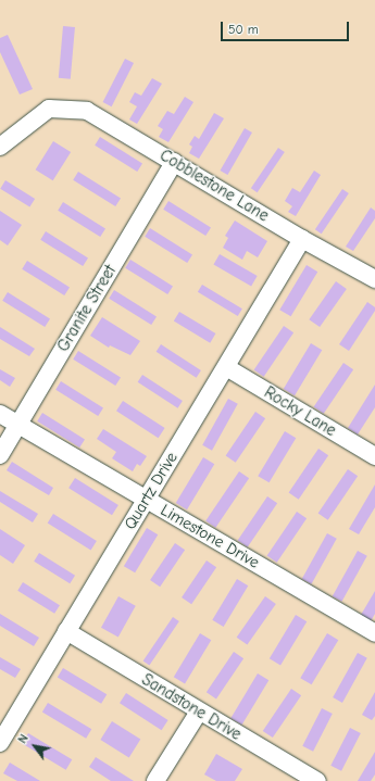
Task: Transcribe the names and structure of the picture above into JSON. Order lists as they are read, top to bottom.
{
  "streets": {
    "street": [
      "Cobblestone Lane",
      "Granite Street",
      "Rocky Lane",
      "Quartz Drive",
      "Limestone Drive",
      "Sandstone Drive"
    ]
  },
  "crossings": [
    ["Cobblestone Lane", "Granite Street"],
    ["Cobblestone Lane", "Quartz Drive"],
    ["Granite Street", "Limestone Drive"],
    ["Rocky Lane", "Quartz Drive"],
    ["Quartz Drive", "Limestone Drive"],
    ["Quartz Drive", "Sandstone Drive"]
  ],
  "scale_bar": "50 m",
  "north": "top left"
}
